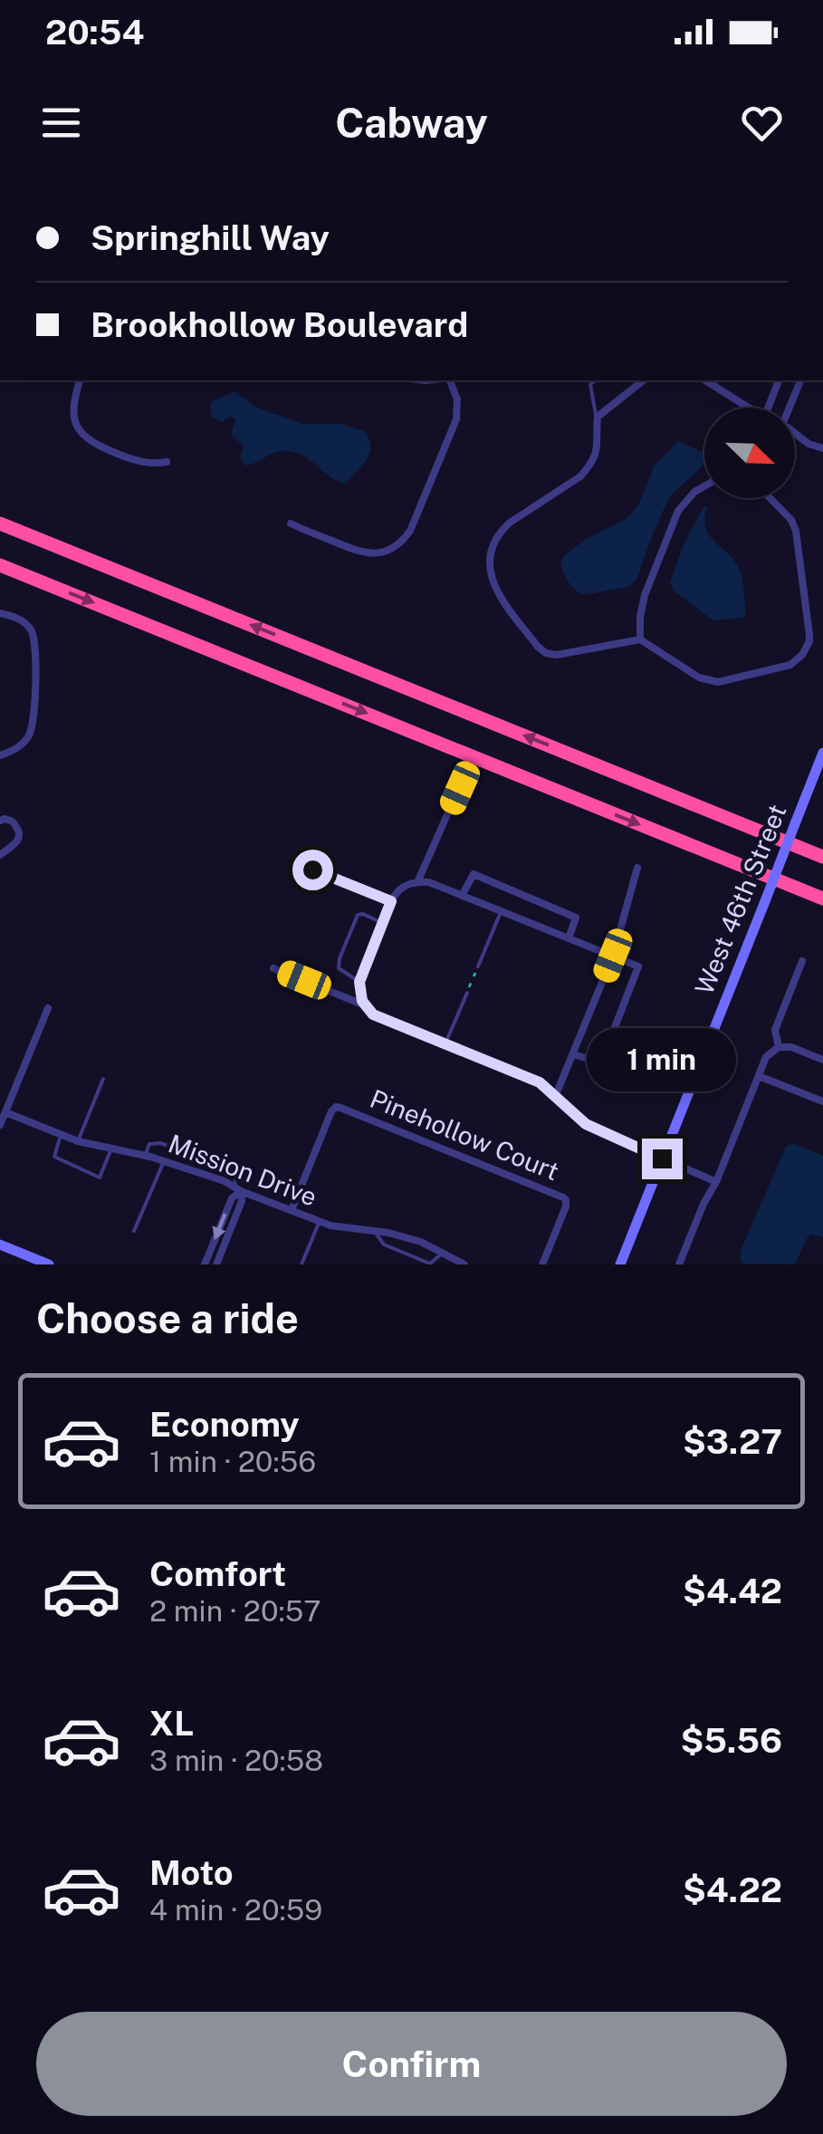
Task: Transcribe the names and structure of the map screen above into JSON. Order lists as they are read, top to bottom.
{
  "streets": {
    "street": ["West 46th Street", "Pinehollow Court", "Mission Drive"]
  },
  "crossings": [
    ["Pinehollow Court", "Mission Drive"]
  ],
  "north": "bottom right",
  "page": {
    "status": "20:54",
    "header": "Cabway",
    "banner": ["Springhill Way", "Brookhollow Boulevard"],
    "bubble": "1 min",
    "heading": "Choose a ride",
    "list": [
      {
        "name": "Economy",
        "note": "1 min · 20:56",
        "value": "$3.27"
      },
      {
        "name": "Comfort",
        "note": "2 min · 20:57",
        "value": "$4.42"
      },
      {
        "name": "XL",
        "note": "3 min · 20:58",
        "value": "$5.56"
      },
      {
        "name": "Moto",
        "note": "4 min · 20:59",
        "value": "$4.22"
      }
    ],
    "buttons": "Confirm"
  }
}
